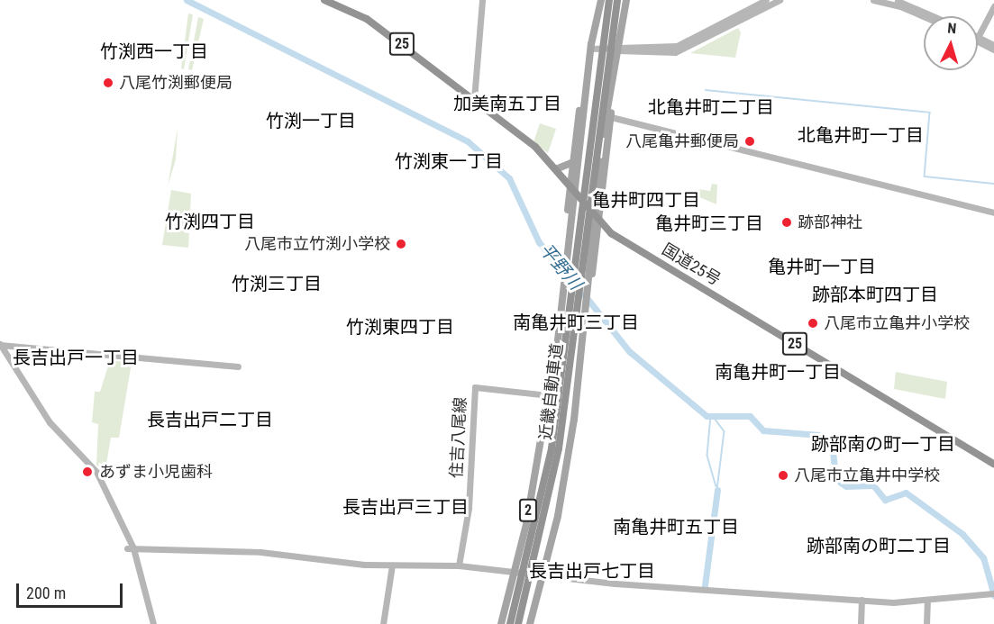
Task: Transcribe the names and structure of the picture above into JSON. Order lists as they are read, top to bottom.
{
  "streets": {
    "highway": ["25", "国道25号", "近畿自動車道"],
    "main road": ["2"],
    "street": ["住吉八尾線"]
  },
  "crossings": [
    ["国道25号", "2"],
    ["住吉八尾線", "2"]
  ],
  "districts": [
    "竹渕西一丁目",
    "加美南五丁目",
    "北亀井町二丁目",
    "竹渕一丁目",
    "北亀井町一丁目",
    "竹渕東一丁目",
    "亀井町四丁目",
    "竹渕四丁目",
    "亀井町三丁目",
    "亀井町一丁目",
    "竹渕三丁目",
    "跡部本町四丁目",
    "南亀井町三丁目",
    "竹渕東四丁目",
    "長吉出戸一丁目",
    "南亀井町一丁目",
    "長吉出戸二丁目",
    "跡部南の町一丁目",
    "長吉出戸三丁目",
    "南亀井町五丁目",
    "跡部南の町二丁目",
    "長吉出戸七丁目"
  ],
  "water": ["平野川"],
  "places": [
    "八尾竹渕郵便局",
    "八尾亀井郵便局",
    "跡部神社",
    "八尾市立竹渕小学校",
    "八尾市立亀井小学校",
    "あずま小児歯科",
    "八尾市立亀井中学校"
  ],
  "scale_bar": "200 m",
  "north": "top"
}
